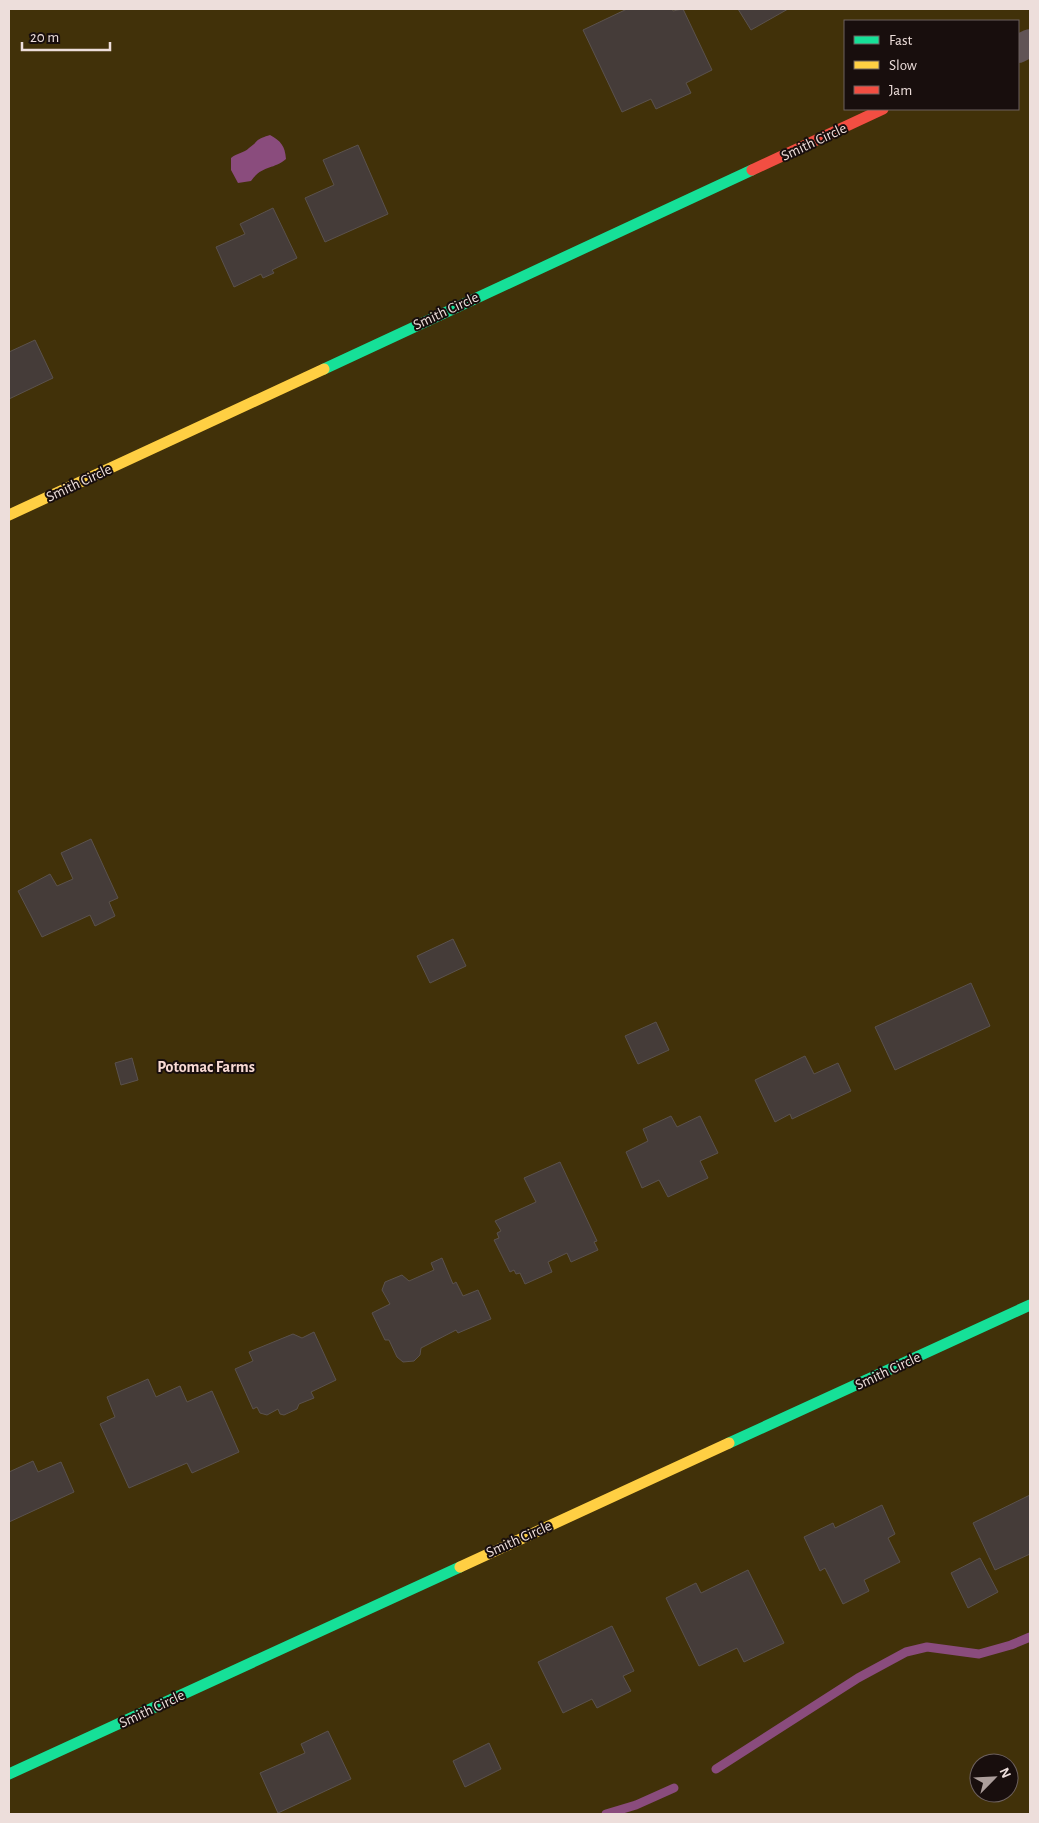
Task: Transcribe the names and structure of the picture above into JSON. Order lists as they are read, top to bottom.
{
  "streets": {
    "street": ["Smith Circle"]
  },
  "districts": ["Potomac Farms"],
  "legend": ["Fast", "Slow", "Jam"],
  "scale_bar": "20 m",
  "north": "top right"
}
